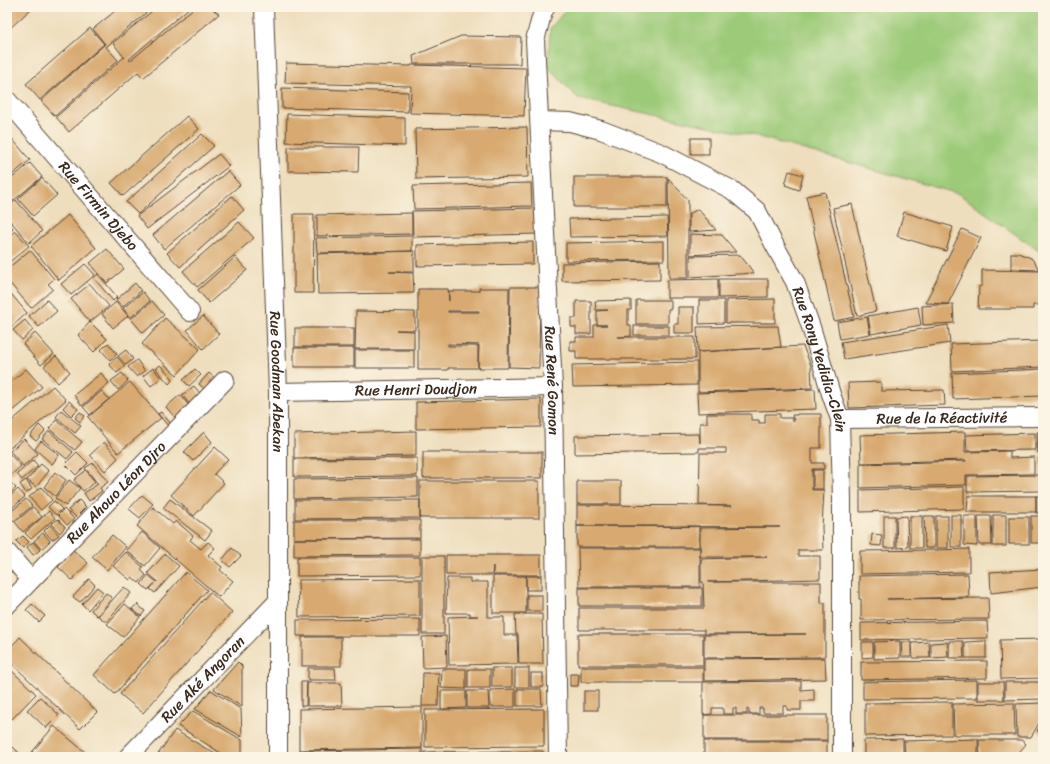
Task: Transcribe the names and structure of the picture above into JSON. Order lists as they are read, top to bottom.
{
  "streets": {
    "street": [
      "Rue Firmin Djebo",
      "Rue Rony Yedidia-Clein",
      "Rue René Gomon",
      "Rue Goodman Abekan",
      "Rue Henri Doudjon",
      "Rue de la Réactivité",
      "Rue Ahouo Léon Djro",
      "Rue Aké Angoran"
    ]
  },
  "crossings": [
    ["Rue Rony Yedidia-Clein", "Rue René Gomon"],
    ["Rue Rony Yedidia-Clein", "Rue de la Réactivité"],
    ["Rue René Gomon", "Rue Henri Doudjon"],
    ["Rue Goodman Abekan", "Rue Henri Doudjon"],
    ["Rue Goodman Abekan", "Rue Aké Angoran"]
  ]
}
